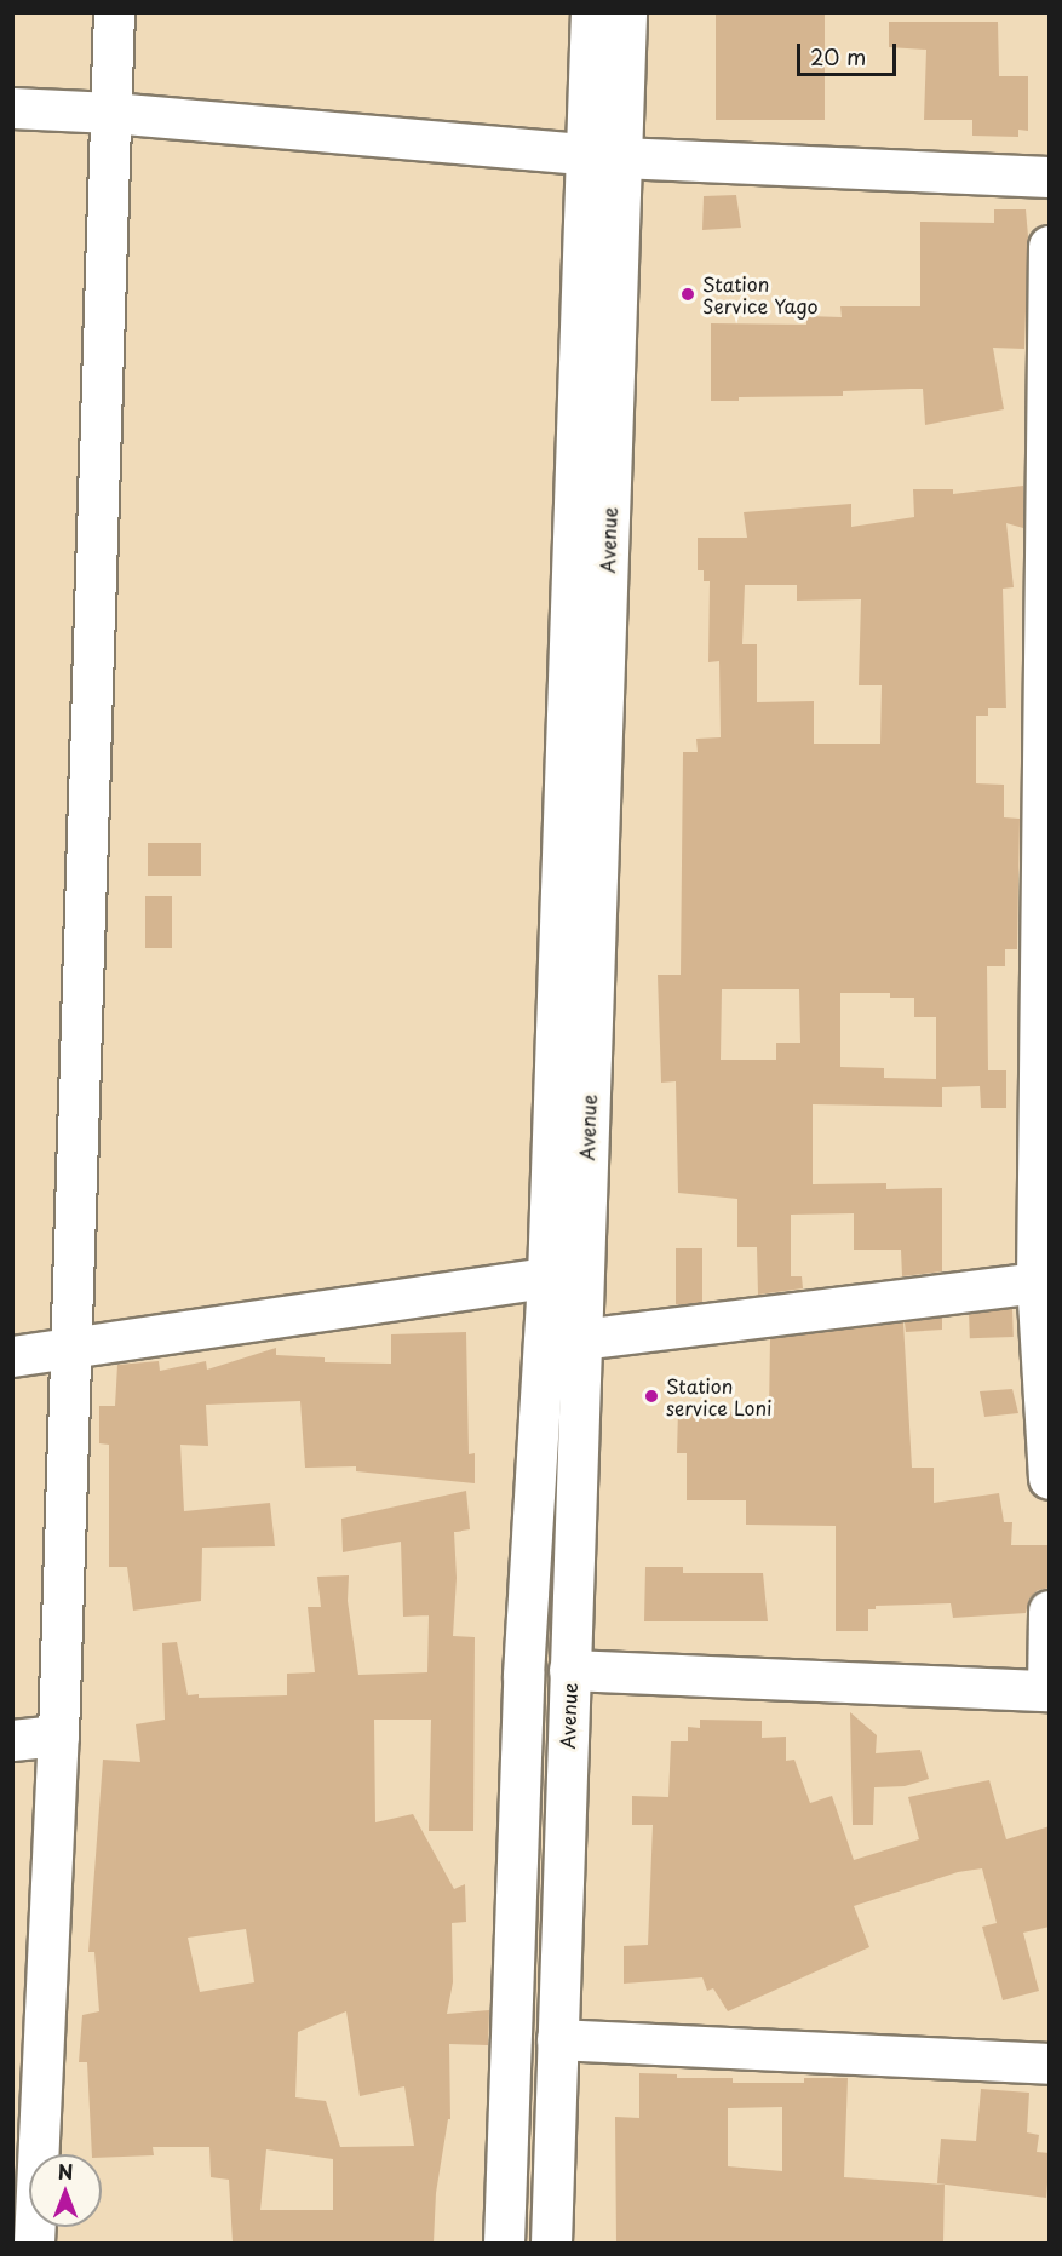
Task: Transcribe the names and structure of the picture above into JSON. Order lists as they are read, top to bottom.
{
  "streets": {
    "main road": ["Avenue"]
  },
  "places": ["Station Service Yago", "Station service Loni"],
  "scale_bar": "20 m",
  "north": "top"
}
